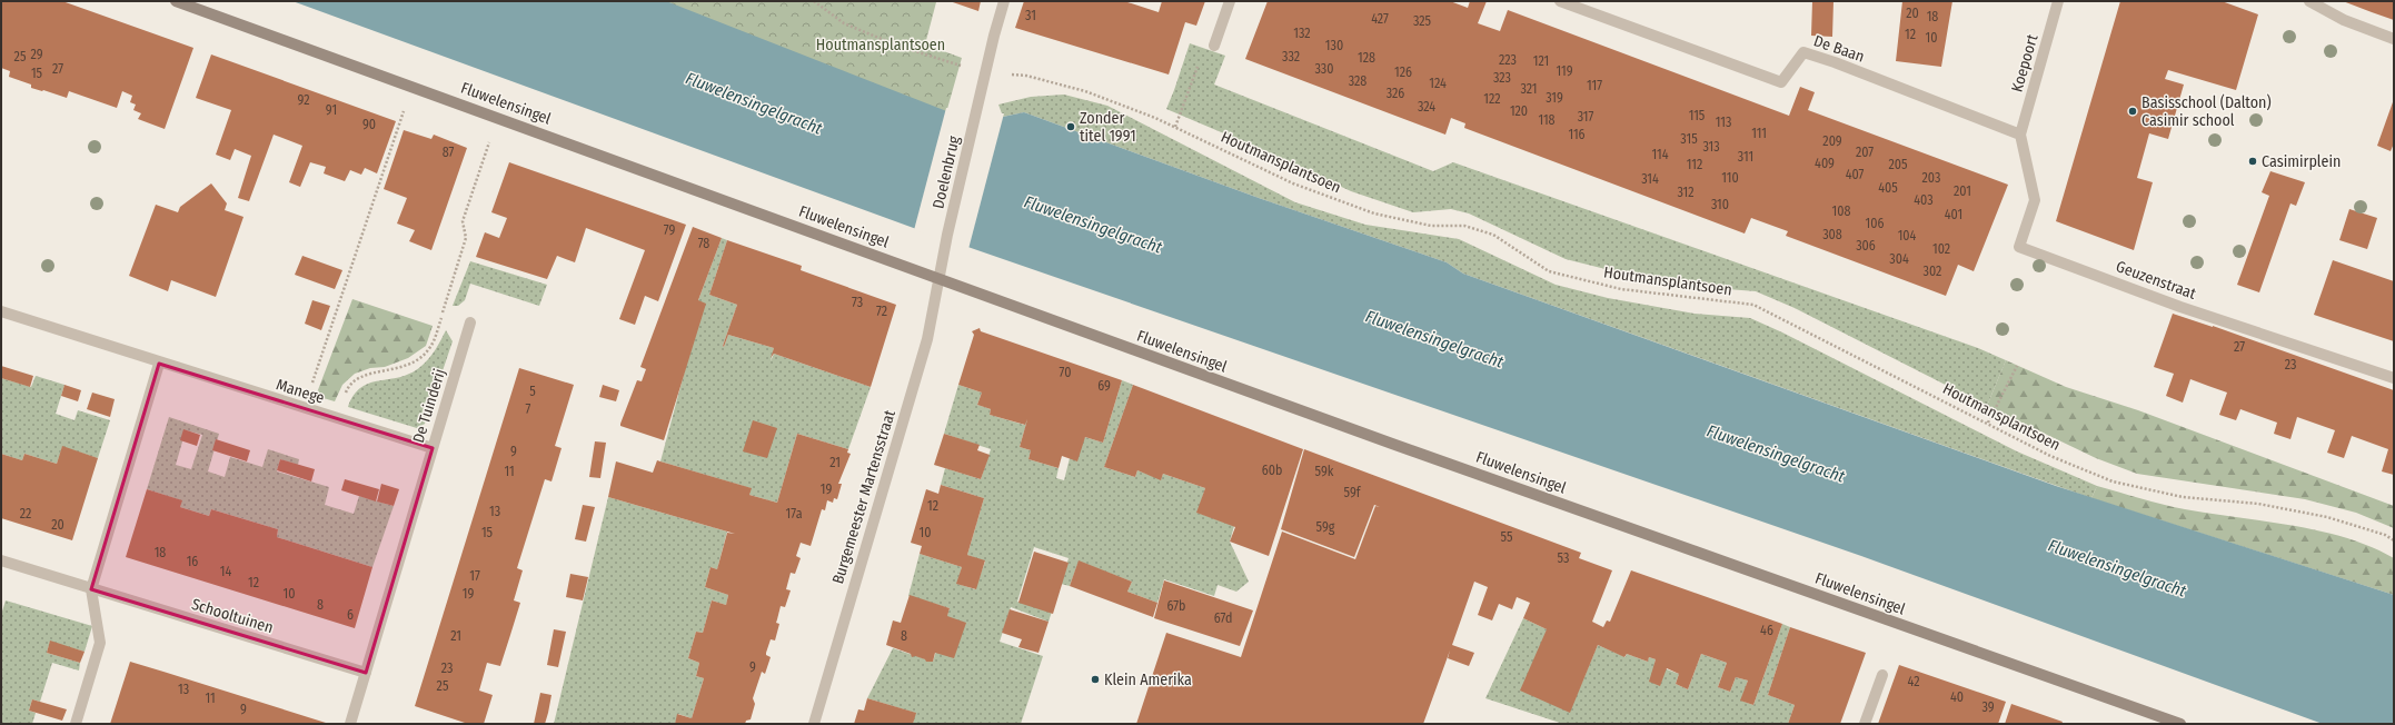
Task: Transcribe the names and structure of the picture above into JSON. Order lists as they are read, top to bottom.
{
  "streets": {
    "main road": ["Fluwelensingel"],
    "street": [
      "De Baan",
      "Koepoort",
      "Doelenbrug",
      "Geuzenstraat",
      "Manege",
      "De Tuinderij",
      "Burgemeester Martensstraat",
      "Schooltuinen"
    ],
    "path": ["Houtmansplantsoen"]
  },
  "crossings": [
    ["De Baan", "Koepoort"],
    ["De Baan", "Geuzenstraat"],
    ["Koepoort", "Geuzenstraat"],
    ["Fluwelensingel", "Doelenbrug"],
    ["Fluwelensingel", "Burgemeester Martensstraat"],
    ["Houtmansplantsoen", "Doelenbrug"],
    ["Doelenbrug", "Burgemeester Martensstraat"],
    ["Manege", "De Tuinderij"],
    ["De Tuinderij", "Schooltuinen"]
  ],
  "water": ["Fluwelensingelgracht"],
  "parks": ["Houtmansplantsoen"],
  "places": [
    "Basisschool (Dalton) Casimir school",
    "Zonder titel 1991",
    "Casimirplein",
    "Klein Amerika"
  ],
  "house_numbers": [
    "20",
    "31",
    "18",
    "427",
    "325",
    "132",
    "12",
    "10",
    "130",
    "29",
    "25",
    "332",
    "128",
    "223",
    "121",
    "27",
    "330",
    "119",
    "126",
    "15",
    "323",
    "328",
    "124",
    "117",
    "321",
    "326",
    "319",
    "122",
    "92",
    "324",
    "91",
    "120",
    "115",
    "317",
    "118",
    "113",
    "90",
    "111",
    "116",
    "315",
    "209",
    "313",
    "87",
    "207",
    "114",
    "311",
    "409",
    "112",
    "205",
    "407",
    "110",
    "203",
    "314",
    "405",
    "201",
    "312",
    "403",
    "310",
    "108",
    "401",
    "106",
    "79",
    "308",
    "104",
    "78",
    "306",
    "102",
    "304",
    "302",
    "73",
    "72",
    "27",
    "23",
    "70",
    "69",
    "5",
    "7",
    "9",
    "21",
    "60b",
    "11",
    "59k",
    "19",
    "59f",
    "12",
    "13",
    "22",
    "17a",
    "20",
    "59g",
    "15",
    "10",
    "55",
    "18",
    "53",
    "16",
    "14",
    "17",
    "12",
    "10",
    "19",
    "8",
    "67b",
    "6",
    "67d",
    "46",
    "21",
    "8",
    "9",
    "23",
    "42",
    "25",
    "13",
    "40",
    "11",
    "39",
    "9"
  ]
}
